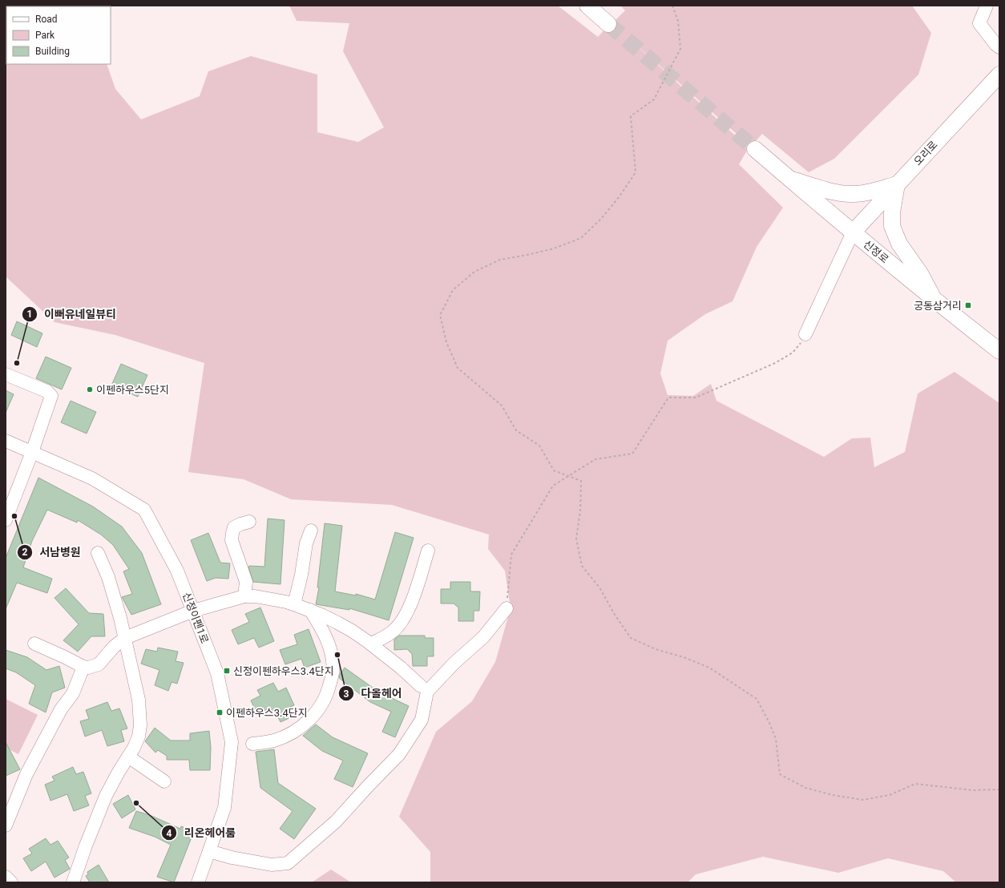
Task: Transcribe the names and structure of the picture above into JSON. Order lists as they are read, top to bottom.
{
  "streets": {
    "main road": ["오리로", "신정로"],
    "street": ["신정이펜1로"]
  },
  "crossings": [
    ["오리로", "신정로"]
  ],
  "places": {
    "transit": ["궁동삼거리", "신정이펜하우스3.4단지", "이펜하우스3.4단지"],
    "other": [
      "이뻐유네일뷰티",
      "이펜하우스5단지",
      "서남병원",
      "다올헤어",
      "리온헤어룸"
    ]
  },
  "legend": ["Road", "Park", "Building"]
}
